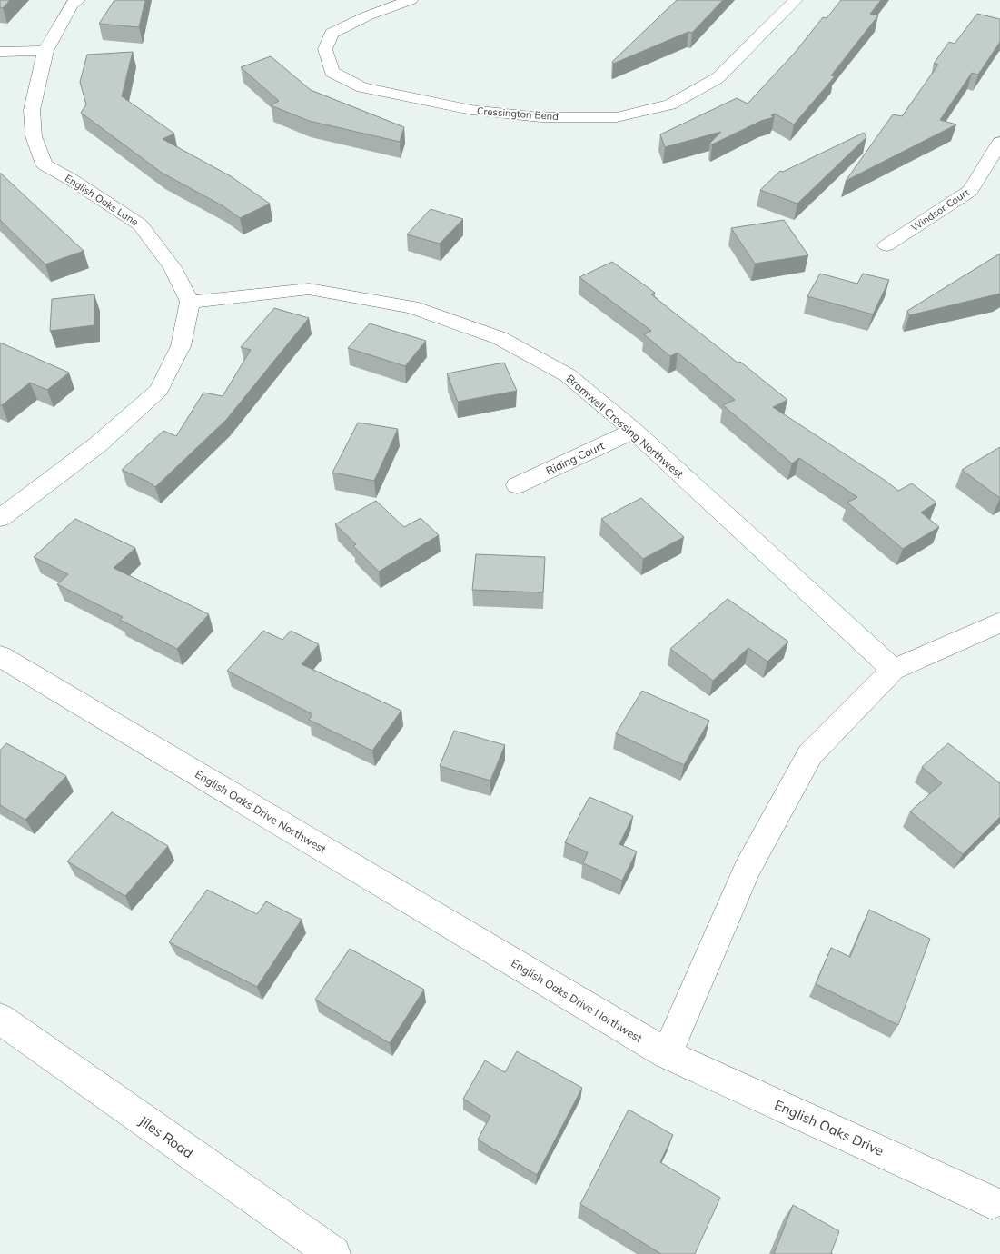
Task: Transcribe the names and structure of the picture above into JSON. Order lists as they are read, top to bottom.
{
  "streets": {
    "street": [
      "Cressington Bend",
      "English Oaks Lane",
      "Windsor Court",
      "Bramwell Crossing Northwest",
      "Riding Court",
      "English Oaks Drive Northwest",
      "English Oaks Drive",
      "Jiles Road"
    ]
  },
  "crossings": [
    ["English Oaks Lane", "Bramwell Crossing Northwest"],
    ["Bramwell Crossing Northwest", "Riding Court"],
    ["English Oaks Drive Northwest", "English Oaks Drive"]
  ]
}
